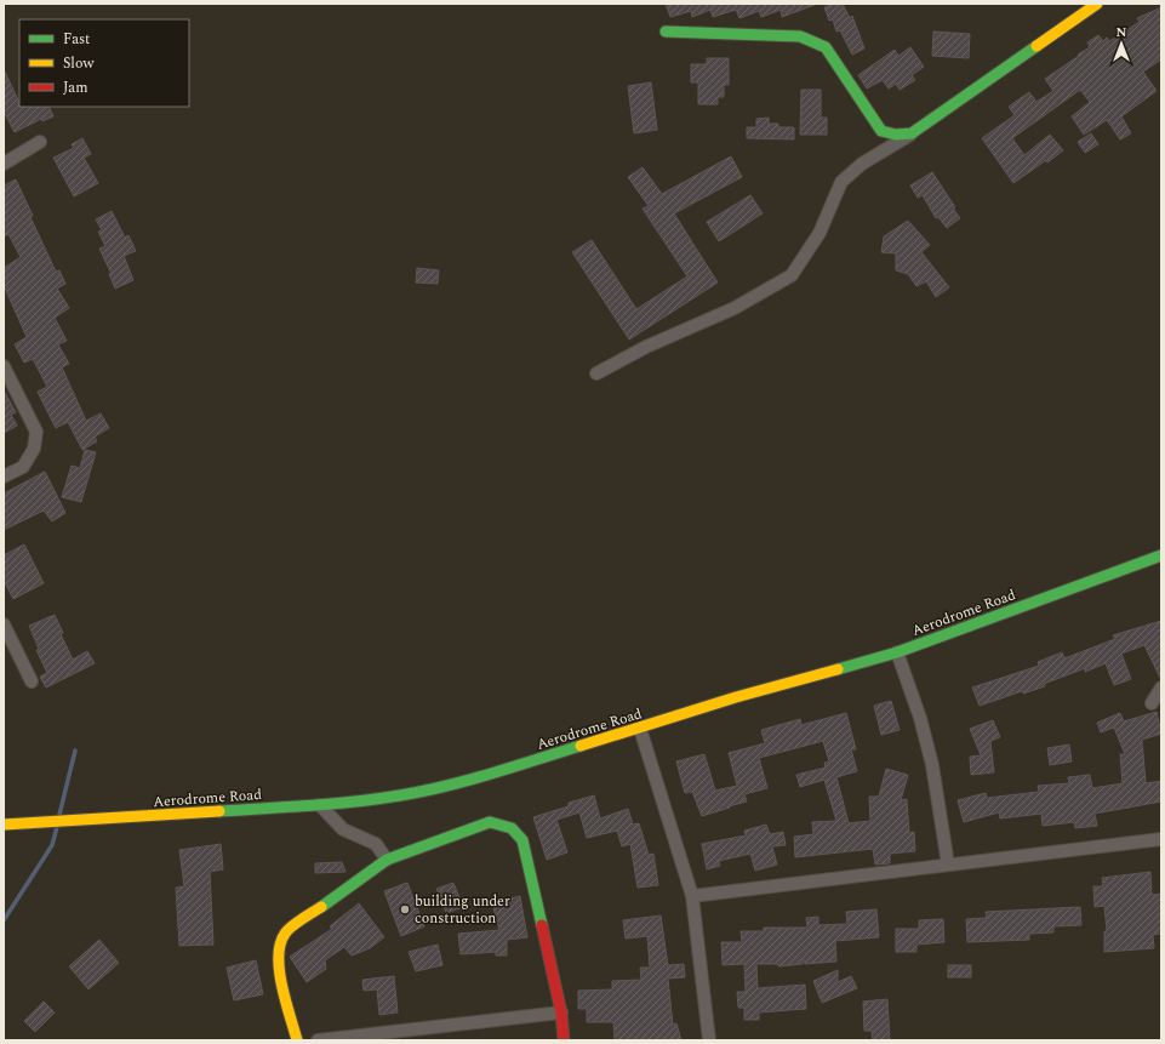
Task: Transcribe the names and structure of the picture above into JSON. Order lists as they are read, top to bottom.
{
  "streets": {
    "street": ["Aerodrome Road"]
  },
  "places": ["building under construction"],
  "legend": ["Fast", "Slow", "Jam"],
  "north": "top"
}
